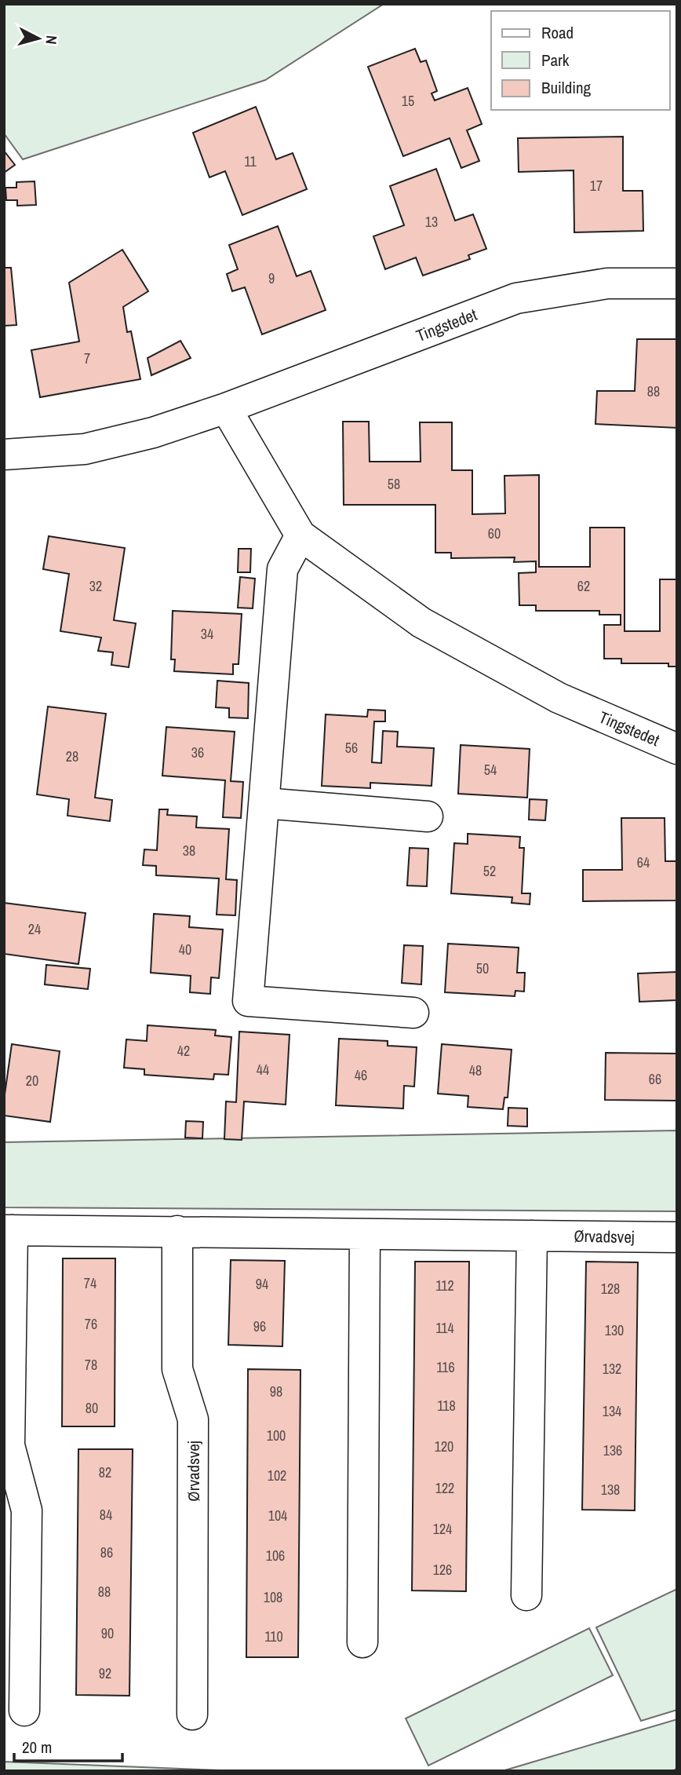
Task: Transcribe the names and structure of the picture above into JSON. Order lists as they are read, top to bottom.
{
  "streets": {
    "street": ["Tingstedet", "Ørvadsvej"]
  },
  "house_numbers": [
    "15",
    "11",
    "17",
    "13",
    "9",
    "7",
    "88",
    "58",
    "60",
    "32",
    "62",
    "34",
    "56",
    "36",
    "28",
    "54",
    "38",
    "64",
    "52",
    "24",
    "40",
    "50",
    "42",
    "44",
    "48",
    "46",
    "66",
    "20",
    "74",
    "94",
    "112",
    "128",
    "76",
    "96",
    "114",
    "130",
    "78",
    "116",
    "132",
    "98",
    "118",
    "80",
    "134",
    "100",
    "120",
    "136",
    "82",
    "102",
    "122",
    "138",
    "84",
    "104",
    "124",
    "86",
    "106",
    "126",
    "88",
    "108",
    "90",
    "110",
    "92"
  ],
  "legend": ["Road", "Park", "Building"],
  "scale_bar": "20 m",
  "north": "right"
}
